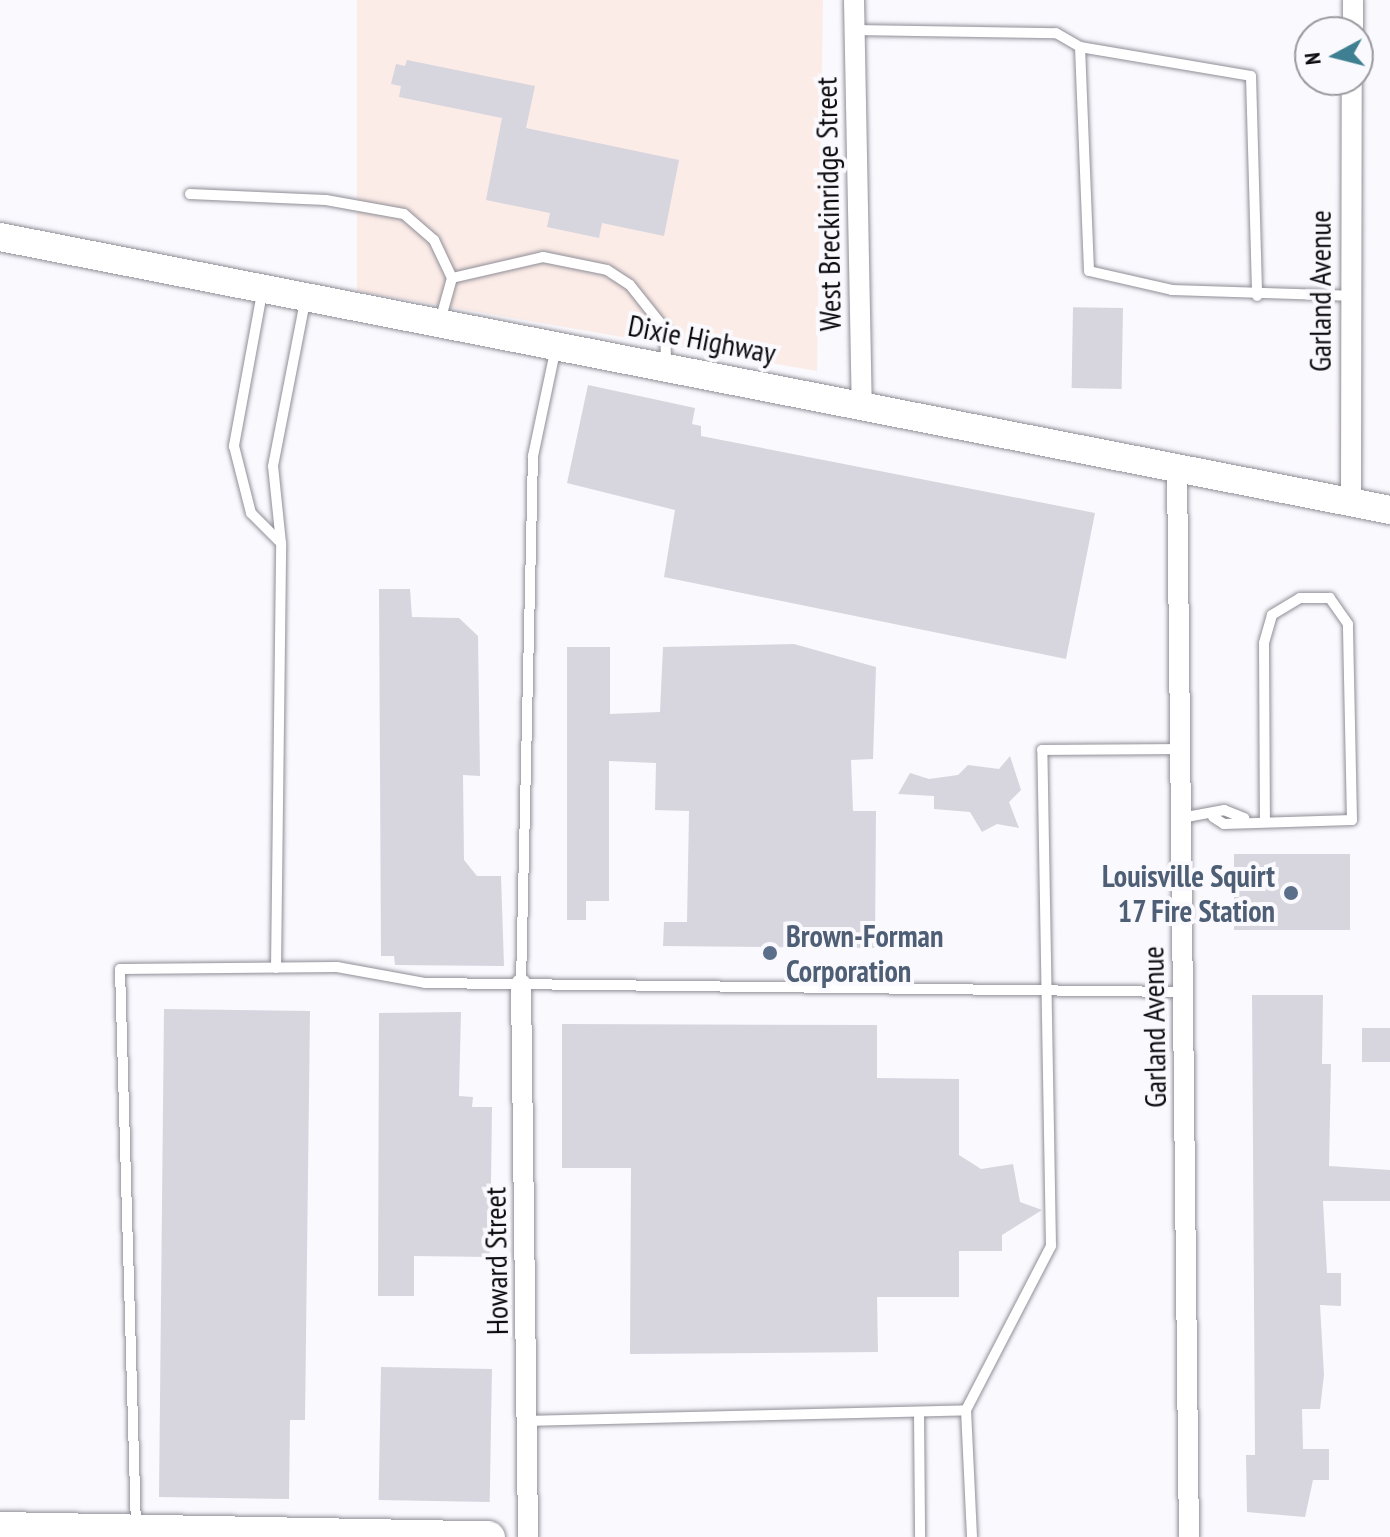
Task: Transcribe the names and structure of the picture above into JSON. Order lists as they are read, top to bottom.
{
  "streets": {
    "street": [
      "West Breckinridge Street",
      "Garland Avenue",
      "Dixie Highway",
      "Howard Street"
    ]
  },
  "crossings": [
    ["West Breckinridge Street", "Dixie Highway"],
    ["Garland Avenue", "Dixie Highway"]
  ],
  "places": ["Louisville Squirt 17 Fire Station", "Brown-Forman Corporation"],
  "north": "left"
}
